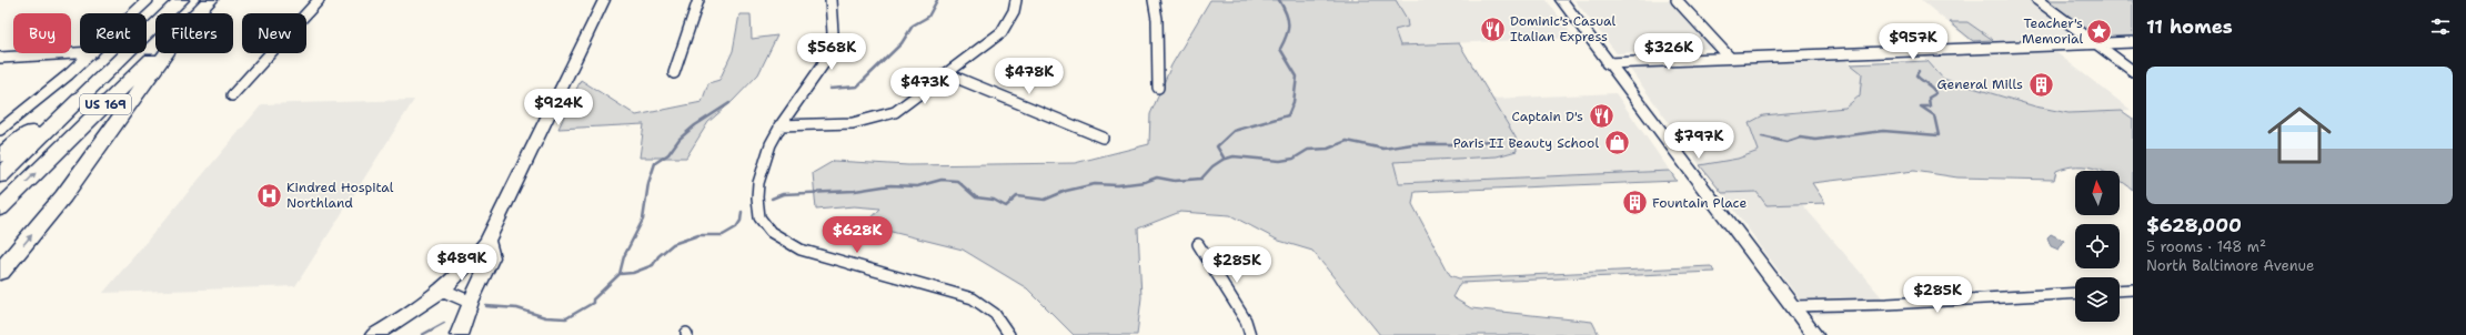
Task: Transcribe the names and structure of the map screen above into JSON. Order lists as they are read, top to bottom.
{
  "streets": {
    "highway": ["US 169"]
  },
  "places": {
    "restaurant": ["Dominic's Casual Italian Express", "Captain D's"],
    "place": ["Teacher's Memorial"],
    "building": ["General Mills", "Fountain Place"],
    "shop": ["Paris II Beauty School"],
    "hospital": ["Kindred Hospital Northland"]
  },
  "north": "top",
  "page": {
    "heading": "11 homes",
    "chip": [
      "Buy",
      "Rent",
      "Filters",
      "New"
    ],
    "price": [
      "$957K",
      "$568K",
      "$326K",
      "$478K",
      "$473K",
      "$924K",
      "$797K",
      "$628K",
      "$489K",
      "$285K",
      "$285K"
    ],
    "list": [
      {
        "name": "$628,000",
        "note": "5 rooms · 148 m² · North Baltimore Avenue"
      }
    ]
  }
}
